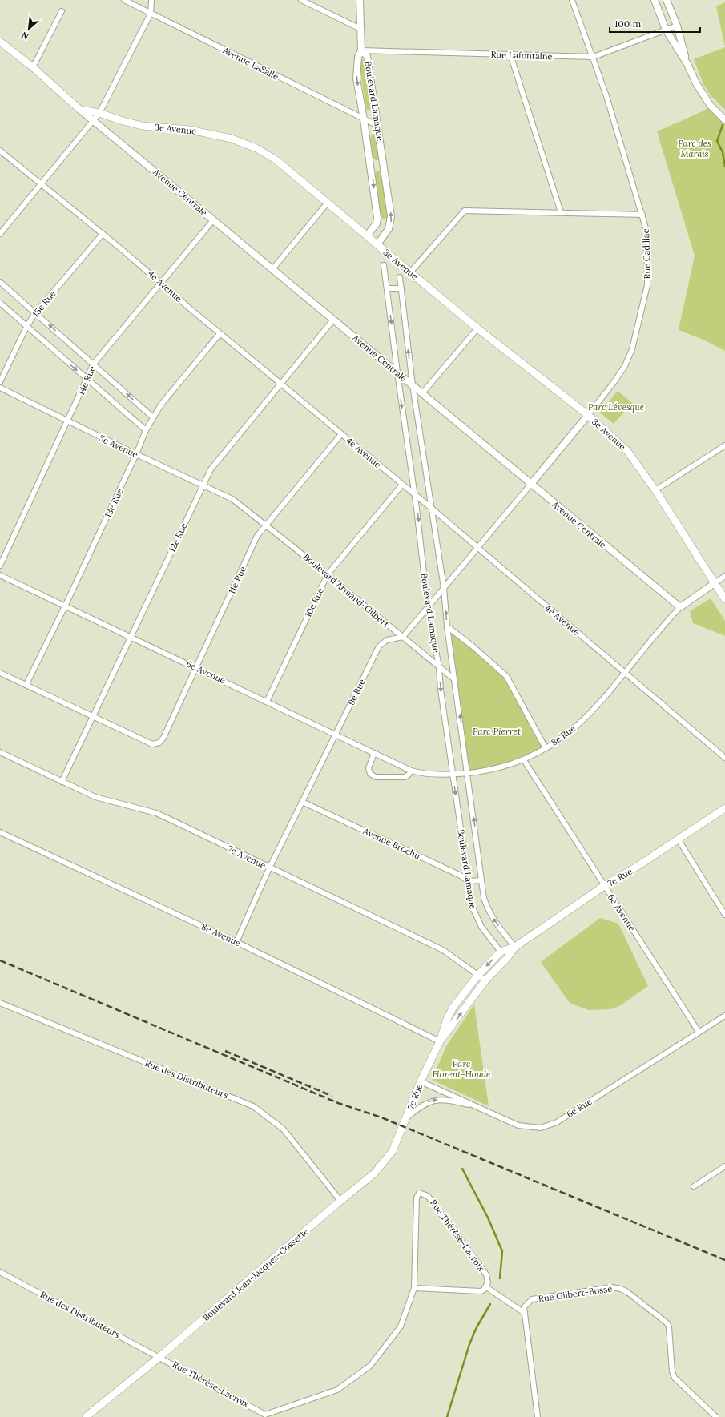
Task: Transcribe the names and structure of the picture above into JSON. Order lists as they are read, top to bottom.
{
  "streets": {
    "main road": ["3e Avenue", "7e Rue", "Boulevard Jean-Jacques-Cossette"],
    "street": [
      "Rue Lafontaine",
      "Avenue LaSalle",
      "Boulevard Lamaque",
      "Avenue Centrale",
      "Rue Cadillac",
      "4e Avenue",
      "15e Rue",
      "14e Rue",
      "5e Avenue",
      "13e Rue",
      "12e Rue",
      "11e Rue",
      "Boulevard Armand-Gilbert",
      "10e Rue",
      "6e Avenue",
      "9e Rue",
      "8e Rue",
      "Avenue Brochu",
      "7e Avenue",
      "8e Avenue",
      "Rue des Distributeurs",
      "6e Rue",
      "Rue Thérèse-Lacroix",
      "Rue Gilbert-Bossé"
    ]
  },
  "crossings": [
    ["Rue Lafontaine", "Boulevard Lamaque"],
    ["Rue Lafontaine", "Rue Cadillac"],
    ["Avenue LaSalle", "Boulevard Lamaque"],
    ["Boulevard Lamaque", "3e Avenue"],
    ["Boulevard Lamaque", "Avenue Centrale"],
    ["Boulevard Lamaque", "4e Avenue"],
    ["Boulevard Lamaque", "Boulevard Armand-Gilbert"],
    ["Boulevard Lamaque", "8e Rue"],
    ["Boulevard Lamaque", "Avenue Brochu"],
    ["Boulevard Lamaque", "7e Rue"],
    ["3e Avenue", "Avenue Centrale"],
    ["3e Avenue", "Rue Cadillac"],
    ["3e Avenue", "8e Rue"],
    ["Avenue Centrale", "Rue Cadillac"],
    ["Avenue Centrale", "14e Rue"],
    ["Avenue Centrale", "12e Rue"],
    ["Avenue Centrale", "8e Rue"],
    ["4e Avenue", "15e Rue"],
    ["4e Avenue", "14e Rue"],
    ["4e Avenue", "13e Rue"],
    ["4e Avenue", "12e Rue"],
    ["4e Avenue", "11e Rue"],
    ["4e Avenue", "10e Rue"],
    ["4e Avenue", "8e Rue"],
    ["14e Rue", "5e Avenue"],
    ["5e Avenue", "13e Rue"],
    ["5e Avenue", "12e Rue"],
    ["5e Avenue", "Boulevard Armand-Gilbert"],
    ["13e Rue", "6e Avenue"],
    ["12e Rue", "11e Rue"],
    ["12e Rue", "6e Avenue"],
    ["12e Rue", "7e Avenue"],
    ["11e Rue", "Boulevard Armand-Gilbert"],
    ["11e Rue", "6e Avenue"],
    ["Boulevard Armand-Gilbert", "10e Rue"],
    ["Boulevard Armand-Gilbert", "9e Rue"],
    ["10e Rue", "6e Avenue"],
    ["6e Avenue", "9e Rue"],
    ["6e Avenue", "8e Rue"],
    ["6e Avenue", "7e Rue"],
    ["6e Avenue", "6e Rue"],
    ["9e Rue", "Avenue Brochu"],
    ["9e Rue", "7e Avenue"],
    ["9e Rue", "8e Avenue"],
    ["7e Avenue", "7e Rue"],
    ["7e Rue", "8e Avenue"],
    ["7e Rue", "6e Rue"],
    ["7e Rue", "Boulevard Jean-Jacques-Cossette"],
    ["Rue des Distributeurs", "Rue Thérèse-Lacroix"],
    ["Rue des Distributeurs", "Boulevard Jean-Jacques-Cossette"],
    ["Rue Thérèse-Lacroix", "Boulevard Jean-Jacques-Cossette"]
  ],
  "parks": [
    "Parc des Marais",
    "Parc Lévesque",
    "Parc Pierret",
    "Parc Florent-Houde"
  ],
  "scale_bar": "100 m",
  "north": "bottom left"
}
